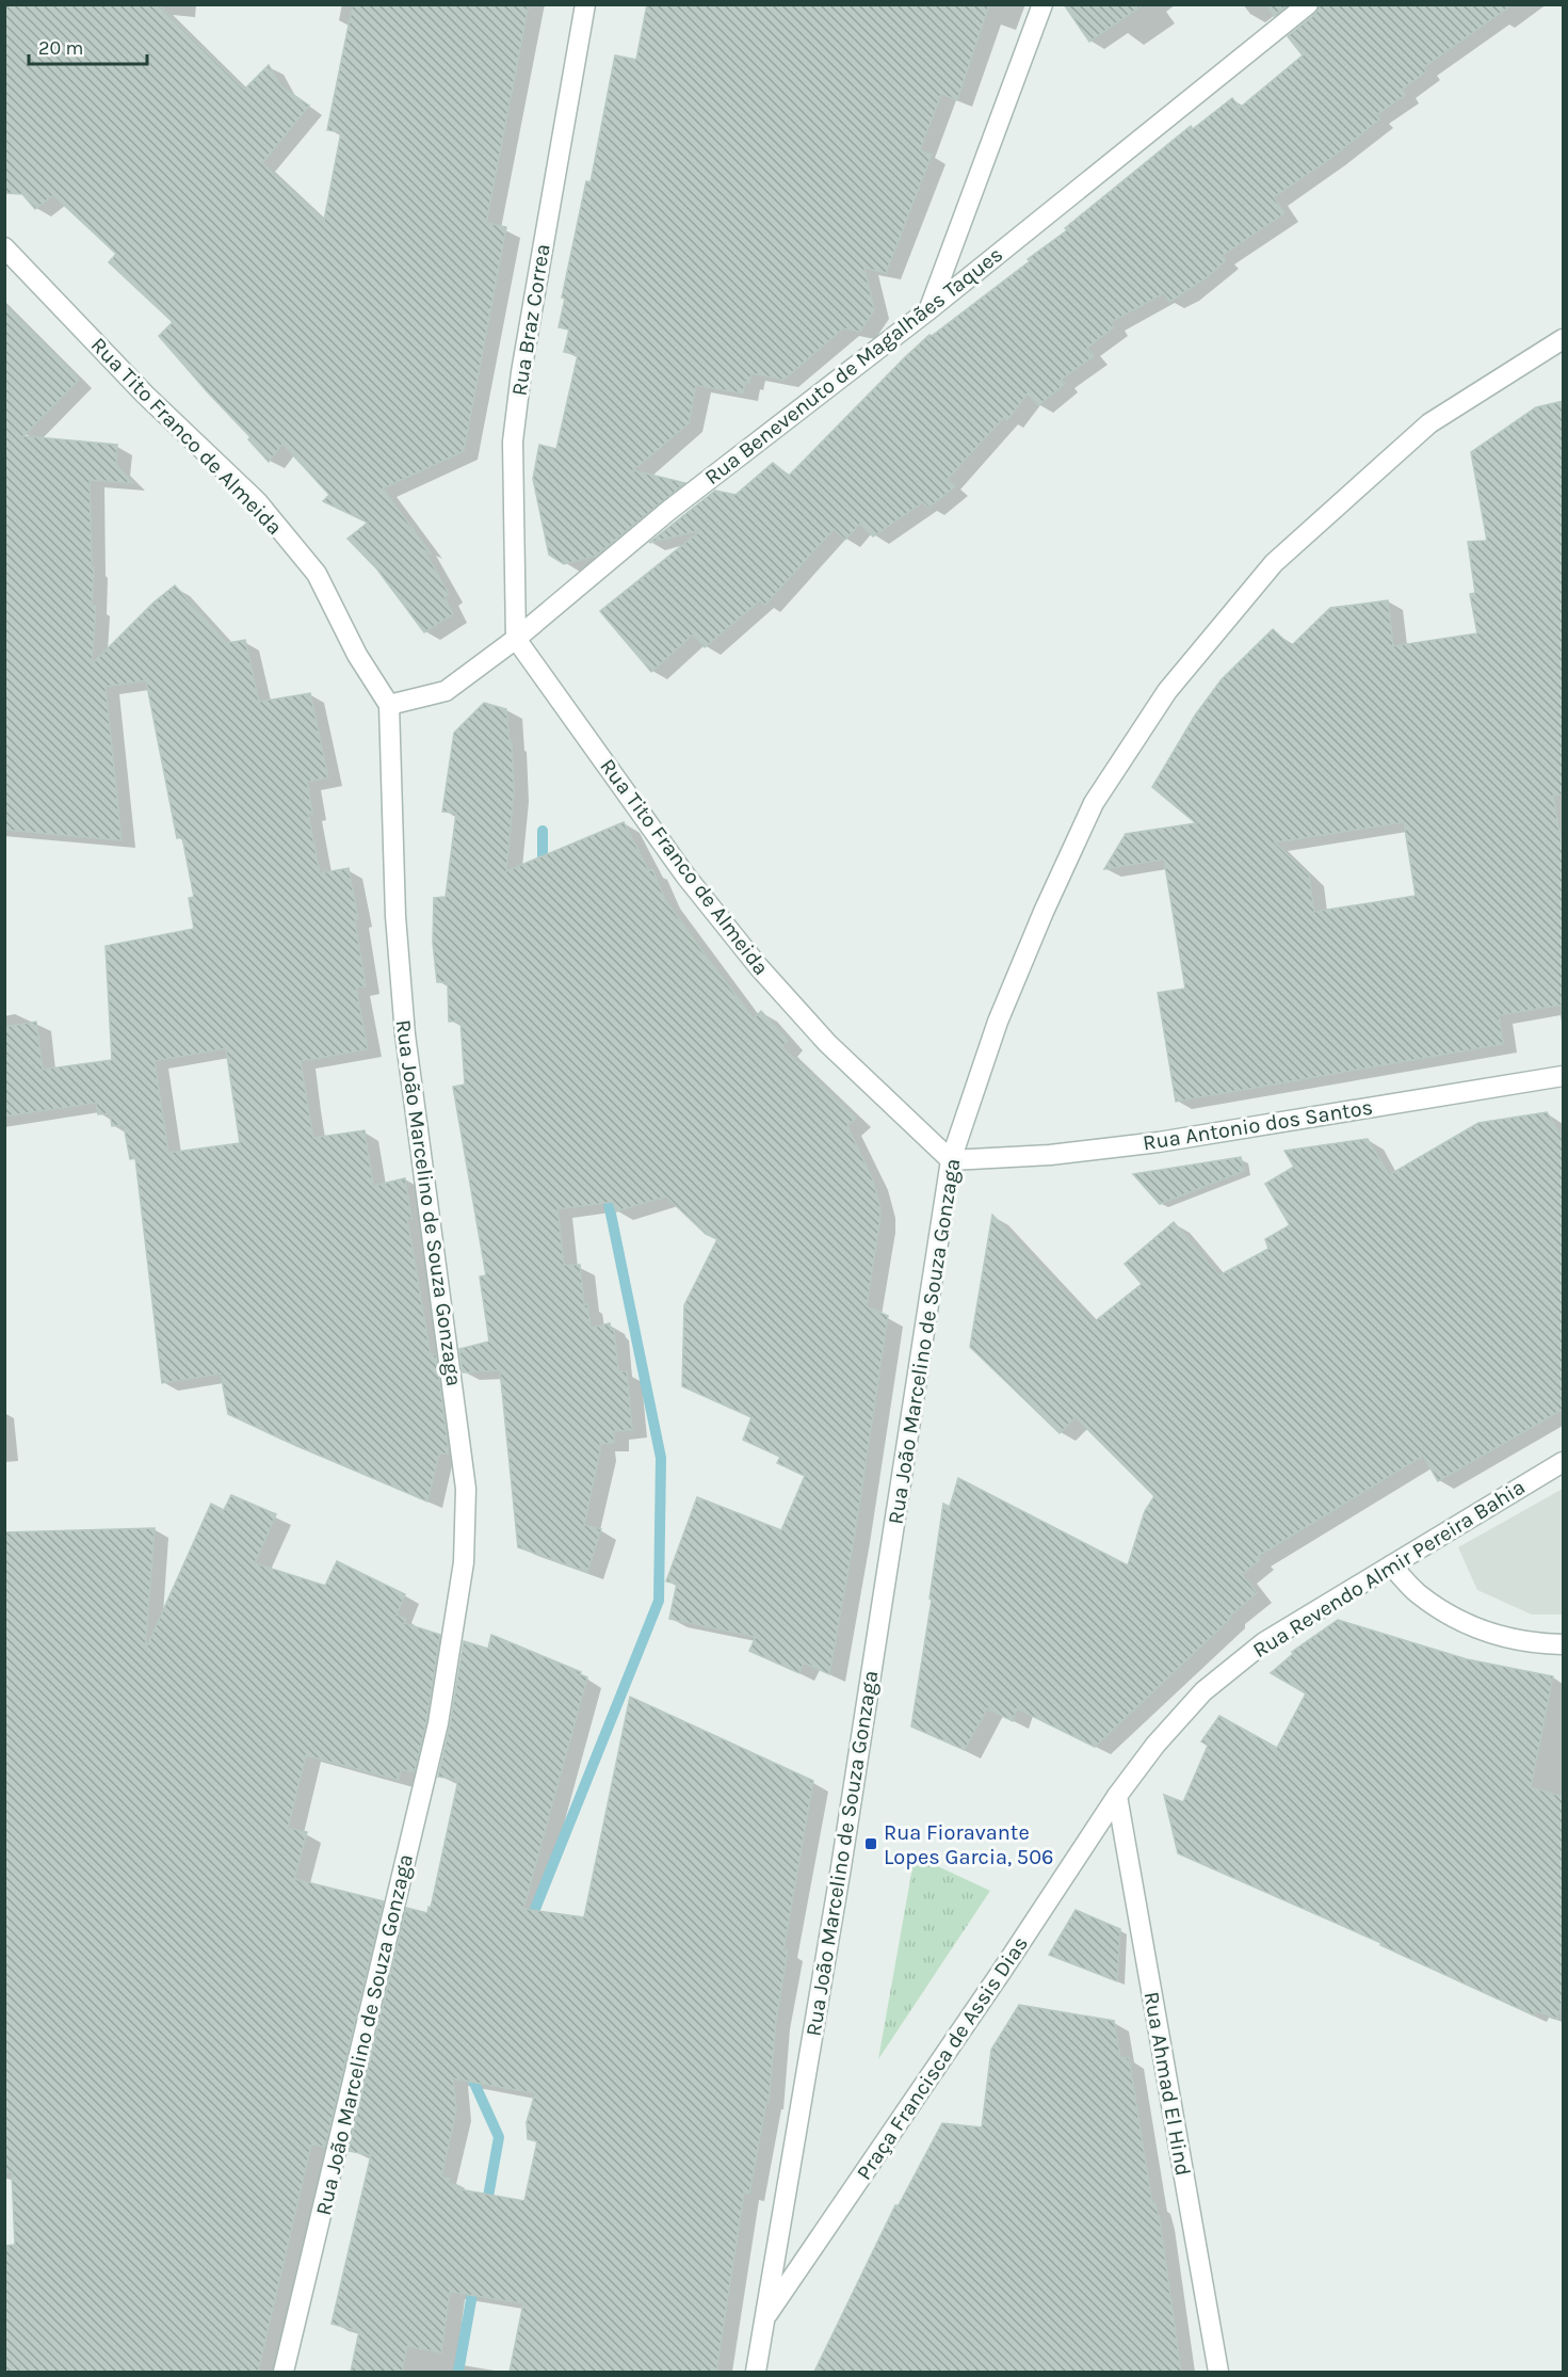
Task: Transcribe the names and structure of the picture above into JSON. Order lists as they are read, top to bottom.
{
  "streets": {
    "street": [
      "Rua Braz Correa",
      "Rua Benevenuto de Magalhães Taques",
      "Rua Tito Franco de Almeida",
      "Rua Antonio dos Santos",
      "Rua João Marcelino de Souza Gonzaga",
      "Rua Revendo Almir Pereira Bahia",
      "Praça Francisca de Assis Dias",
      "Rua Ahmad El Hind"
    ]
  },
  "crossings": [
    ["Rua Braz Correa", "Rua Benevenuto de Magalhães Taques"],
    ["Rua Braz Correa", "Rua Tito Franco de Almeida"],
    ["Rua Benevenuto de Magalhães Taques", "Rua Tito Franco de Almeida"],
    ["Rua Benevenuto de Magalhães Taques", "Rua João Marcelino de Souza Gonzaga"],
    ["Rua Tito Franco de Almeida", "Rua Antonio dos Santos"],
    ["Rua Tito Franco de Almeida", "Rua João Marcelino de Souza Gonzaga"],
    ["Rua Antonio dos Santos", "Rua João Marcelino de Souza Gonzaga"],
    ["Rua João Marcelino de Souza Gonzaga", "Praça Francisca de Assis Dias"],
    ["Rua Revendo Almir Pereira Bahia", "Praça Francisca de Assis Dias"],
    ["Rua Revendo Almir Pereira Bahia", "Rua Ahmad El Hind"],
    ["Praça Francisca de Assis Dias", "Rua Ahmad El Hind"]
  ],
  "places": {
    "transit": ["Rua Fioravante Lopes Garcia, 506"]
  },
  "scale_bar": "20 m"
}
